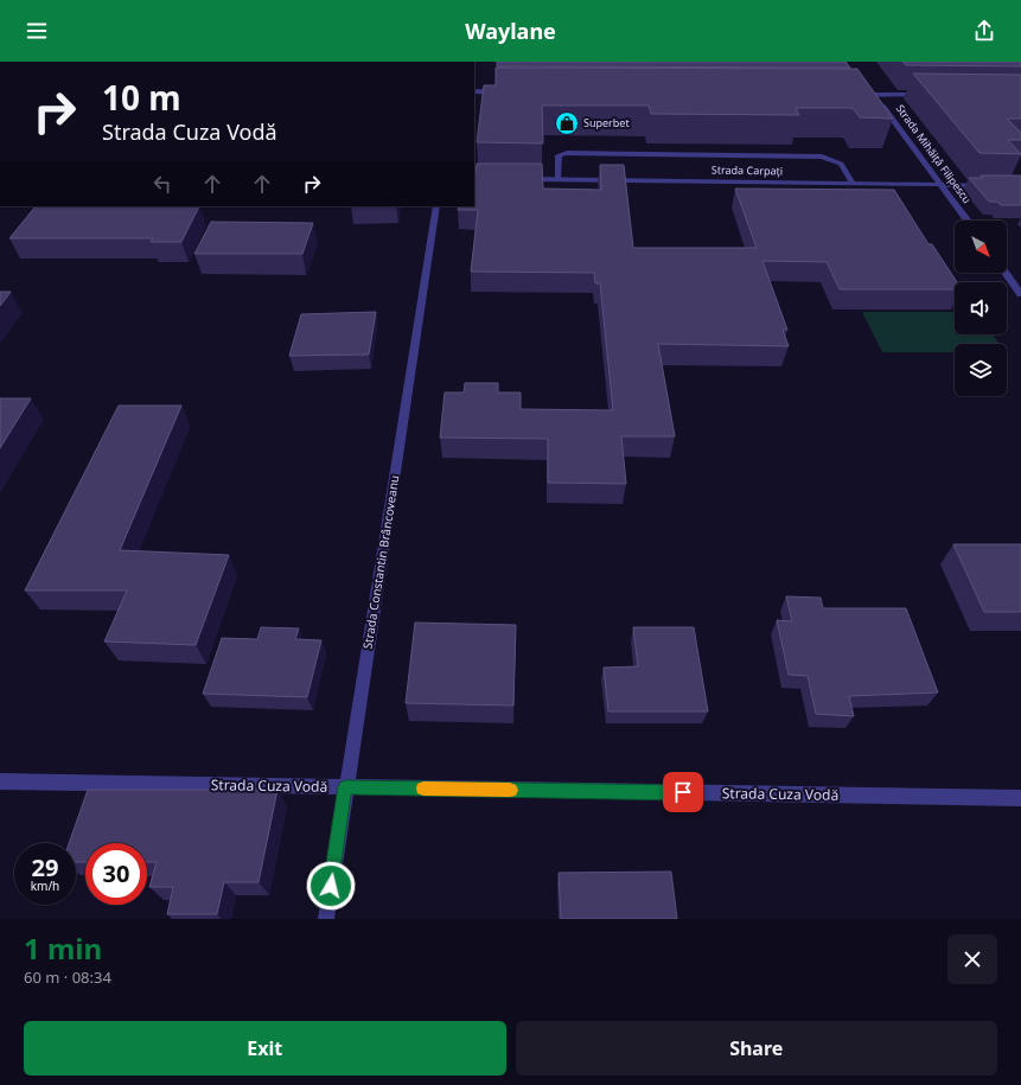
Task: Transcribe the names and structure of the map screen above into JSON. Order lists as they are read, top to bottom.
{
  "streets": {
    "street": [
      "Strada Mihăiță Filipescu",
      "Strada Carpați",
      "Strada Constantin Brâncoveanu",
      "Strada Cuza Vodă"
    ]
  },
  "crossings": [
    ["Strada Mihăiță Filipescu", "Strada Carpați"],
    ["Strada Constantin Brâncoveanu", "Strada Cuza Vodă"]
  ],
  "places": {
    "shop": ["Superbet"]
  },
  "north": "bottom right",
  "page": {
    "header": "Waylane",
    "turn": ["10 m", "Strada Cuza Vodă"],
    "speed": "29 km/h",
    "limit": "30",
    "heading": ["1 min", "60 m · 08:34"],
    "buttons": ["Exit", "Share"]
  }
}
